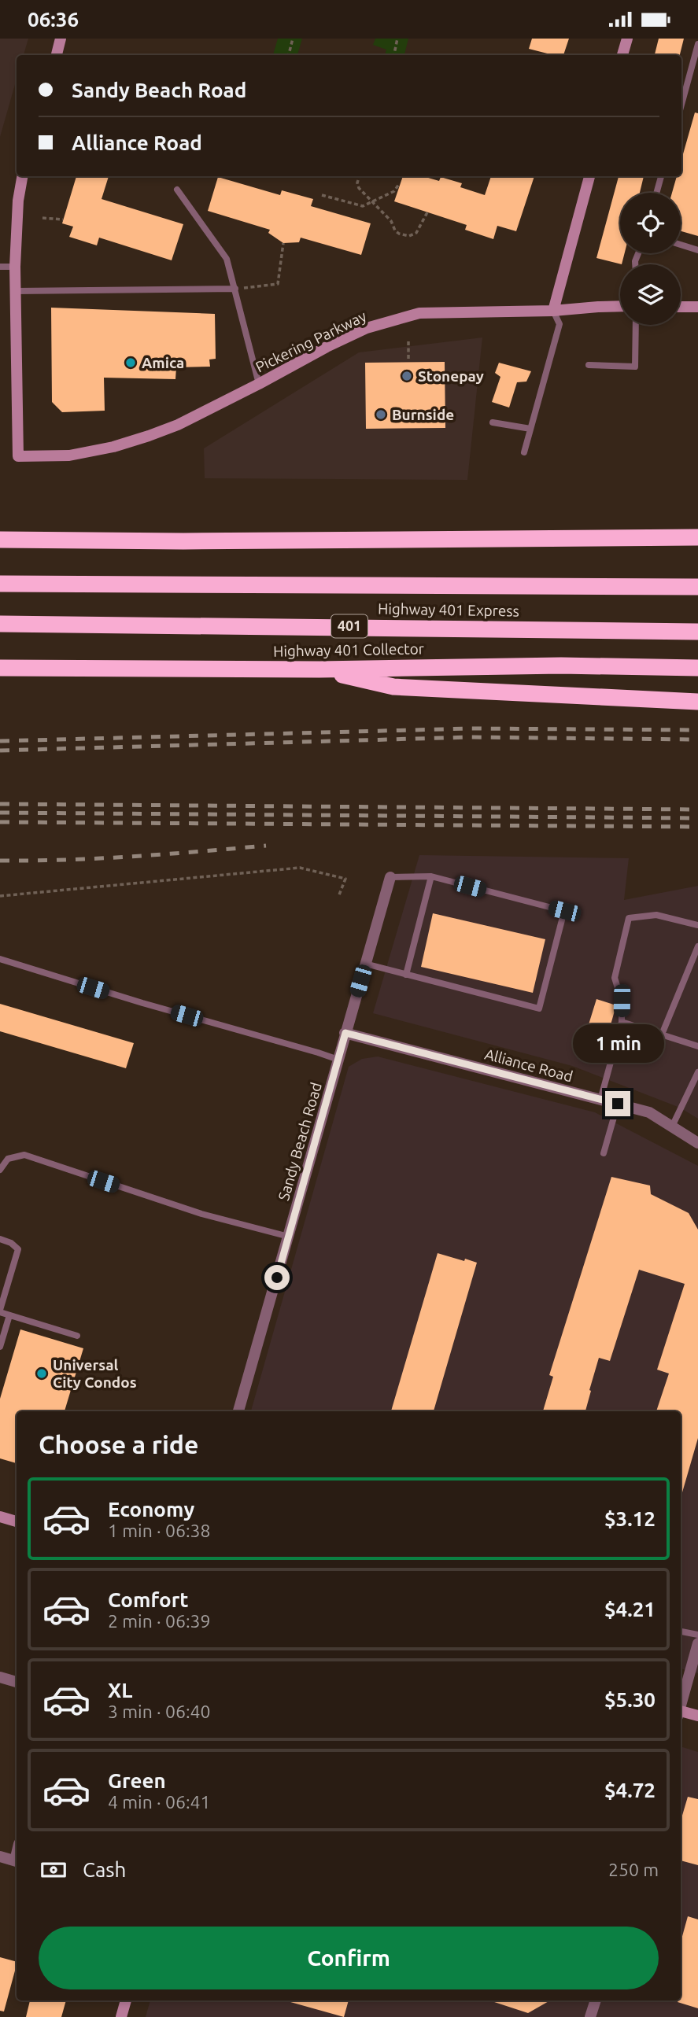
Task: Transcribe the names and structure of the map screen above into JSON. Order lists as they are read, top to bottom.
{
  "streets": {
    "highway": ["Highway 401 Express", "401", "Highway 401 Collector"],
    "street": ["Pickering Parkway", "Alliance Road", "Sandy Beach Road"]
  },
  "crossings": [
    ["Alliance Road", "Sandy Beach Road"]
  ],
  "places": [
    "Amica",
    "Stonepay",
    "Burnside",
    "Universal City Condos"
  ],
  "page": {
    "status": "06:36",
    "banner": ["Sandy Beach Road", "Alliance Road"],
    "bubble": "1 min",
    "heading": "Choose a ride",
    "list": [
      {
        "name": "Economy",
        "note": "1 min · 06:38",
        "value": "$3.12"
      },
      {
        "name": "Comfort",
        "note": "2 min · 06:39",
        "value": "$4.21"
      },
      {
        "name": "XL",
        "note": "3 min · 06:40",
        "value": "$5.30"
      },
      {
        "name": "Green",
        "note": "4 min · 06:41",
        "value": "$4.72"
      }
    ],
    "pay": ["Cash", "250 m"],
    "buttons": "Confirm"
  }
}
